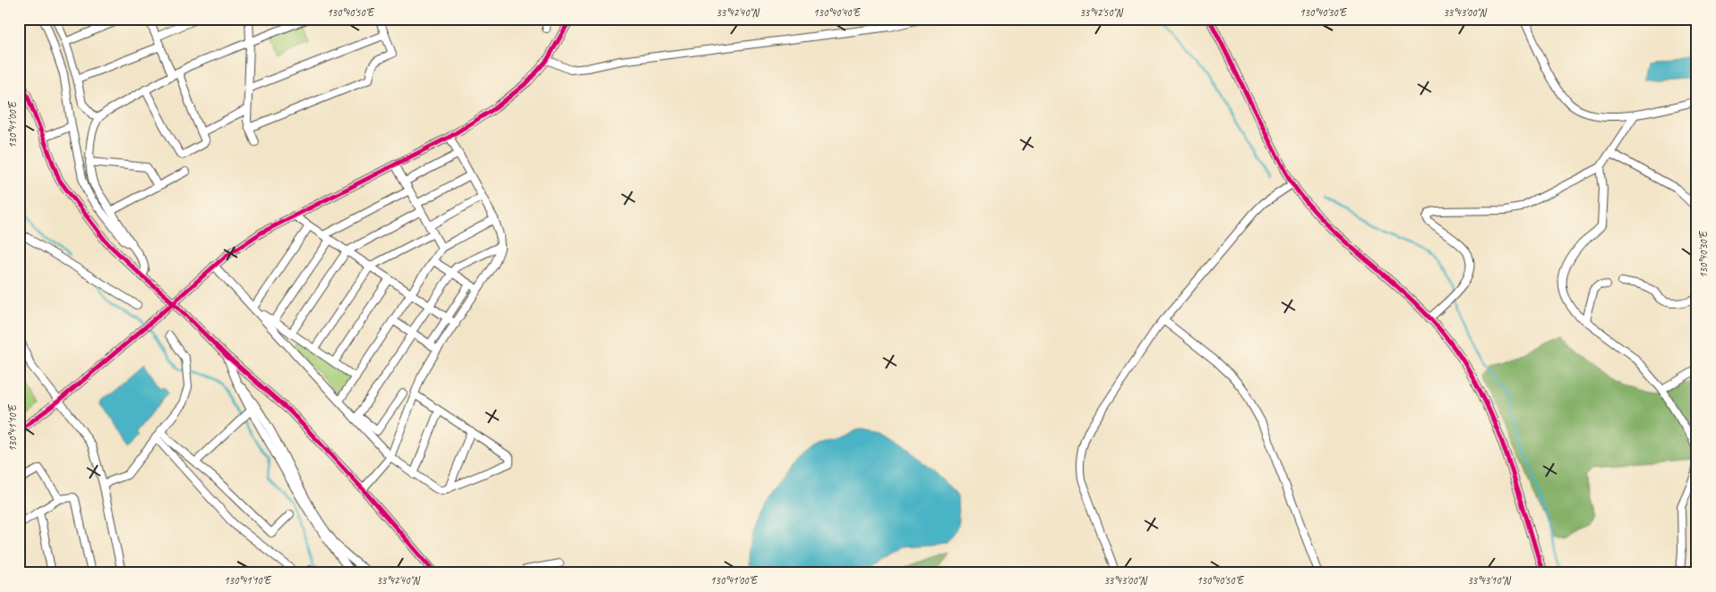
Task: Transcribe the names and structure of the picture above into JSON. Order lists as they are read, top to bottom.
{
  "coordinates": [
    "130°40'50\"E",
    "33°42'40\"N",
    "130°40'40\"E",
    "33°42'50\"N",
    "130°40'30\"E",
    "33°43'00\"N",
    "130°41'00\"E",
    "130°41'10\"E",
    "33°43'10\"N"
  ]
}
